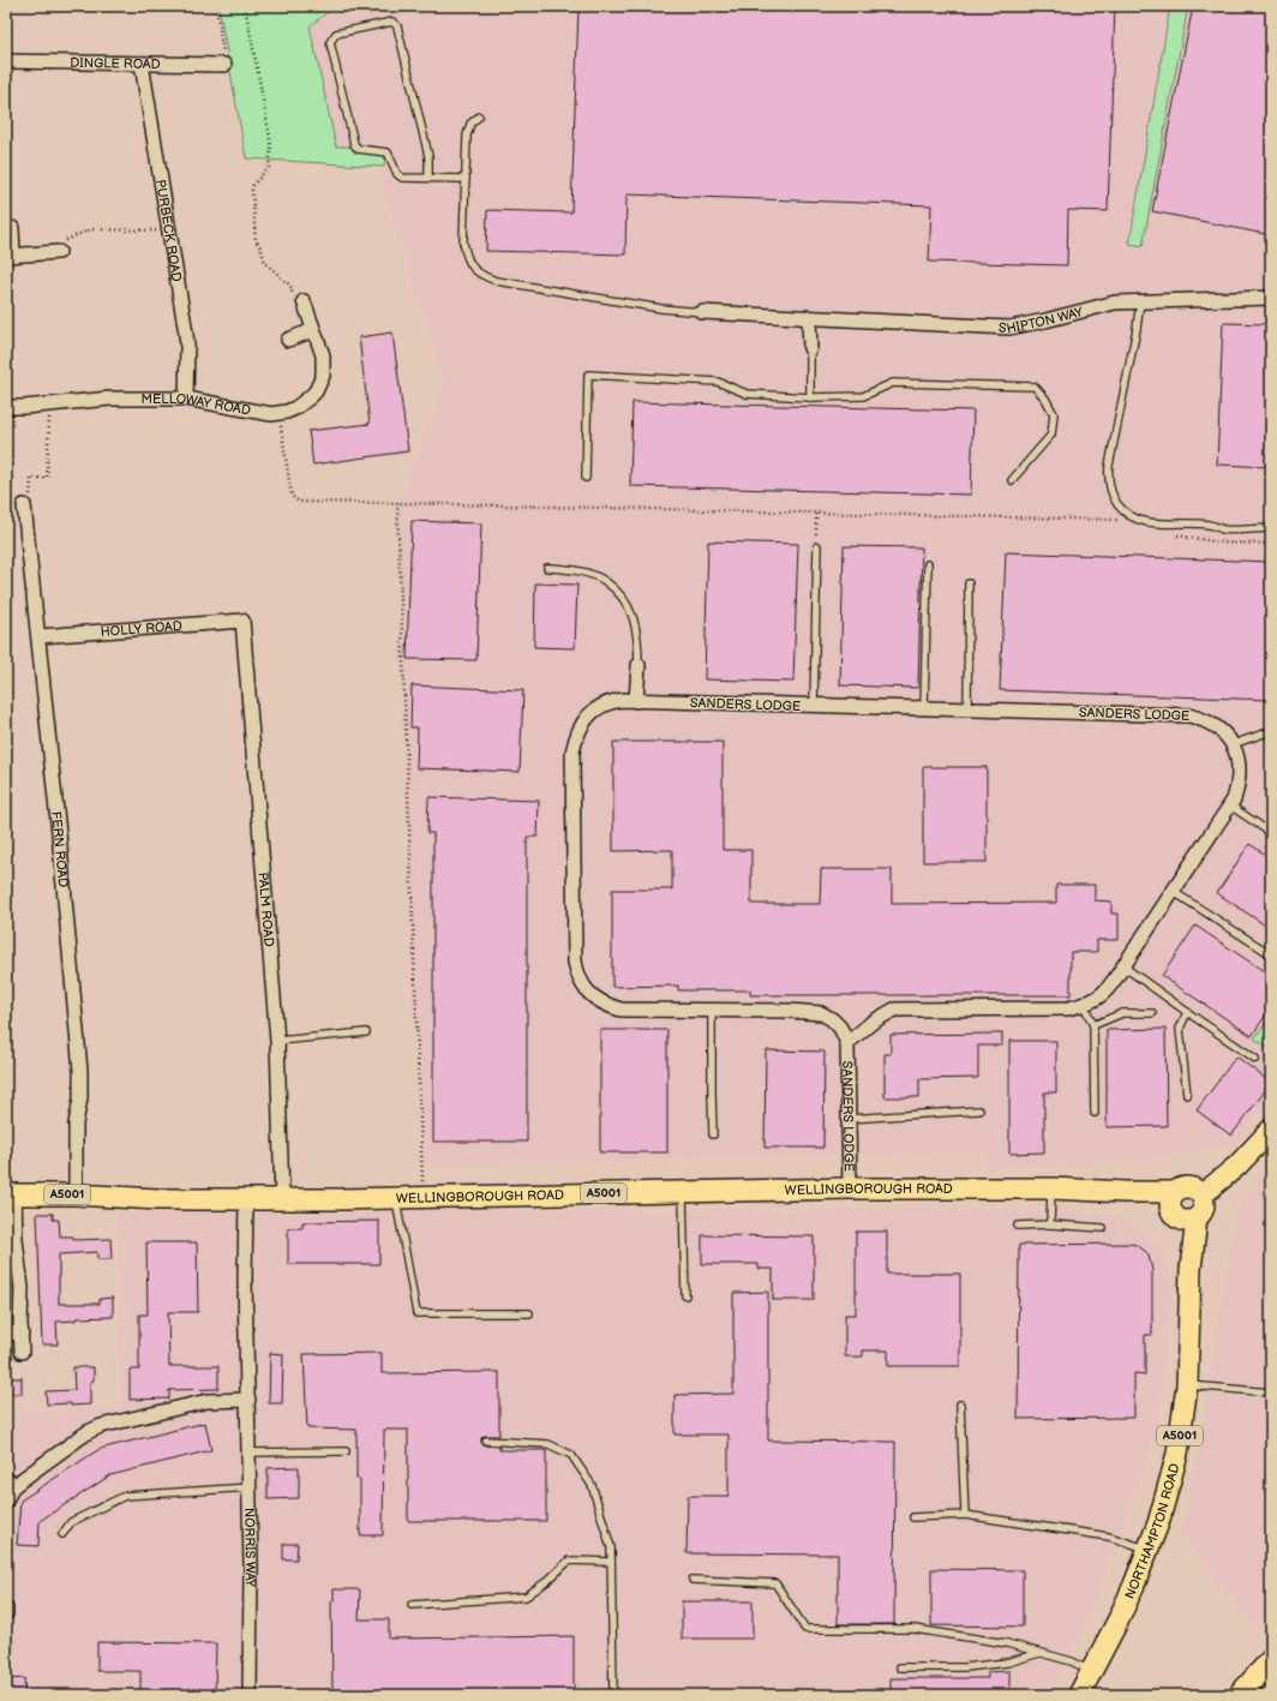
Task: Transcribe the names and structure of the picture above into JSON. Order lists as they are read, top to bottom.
{
  "streets": {
    "main road": ["WELLINGBOROUGH ROAD", "A5001", "NORTHAMPTON ROAD"],
    "street": [
      "DINGLE ROAD",
      "PURBECK ROAD",
      "SHIPTON WAY",
      "MELLOWAY ROAD",
      "HOLLY ROAD",
      "SANDERS LODGE",
      "FERN ROAD",
      "PALM ROAD",
      "NORRIS WAY"
    ]
  },
  "crossings": [
    ["DINGLE ROAD", "PURBECK ROAD"],
    ["PURBECK ROAD", "MELLOWAY ROAD"],
    ["HOLLY ROAD", "FERN ROAD"],
    ["HOLLY ROAD", "PALM ROAD"],
    ["SANDERS LODGE", "WELLINGBOROUGH ROAD"],
    ["FERN ROAD", "WELLINGBOROUGH ROAD"],
    ["PALM ROAD", "WELLINGBOROUGH ROAD"],
    ["WELLINGBOROUGH ROAD", "NORTHAMPTON ROAD"],
    ["WELLINGBOROUGH ROAD", "NORRIS WAY"]
  ]
}
